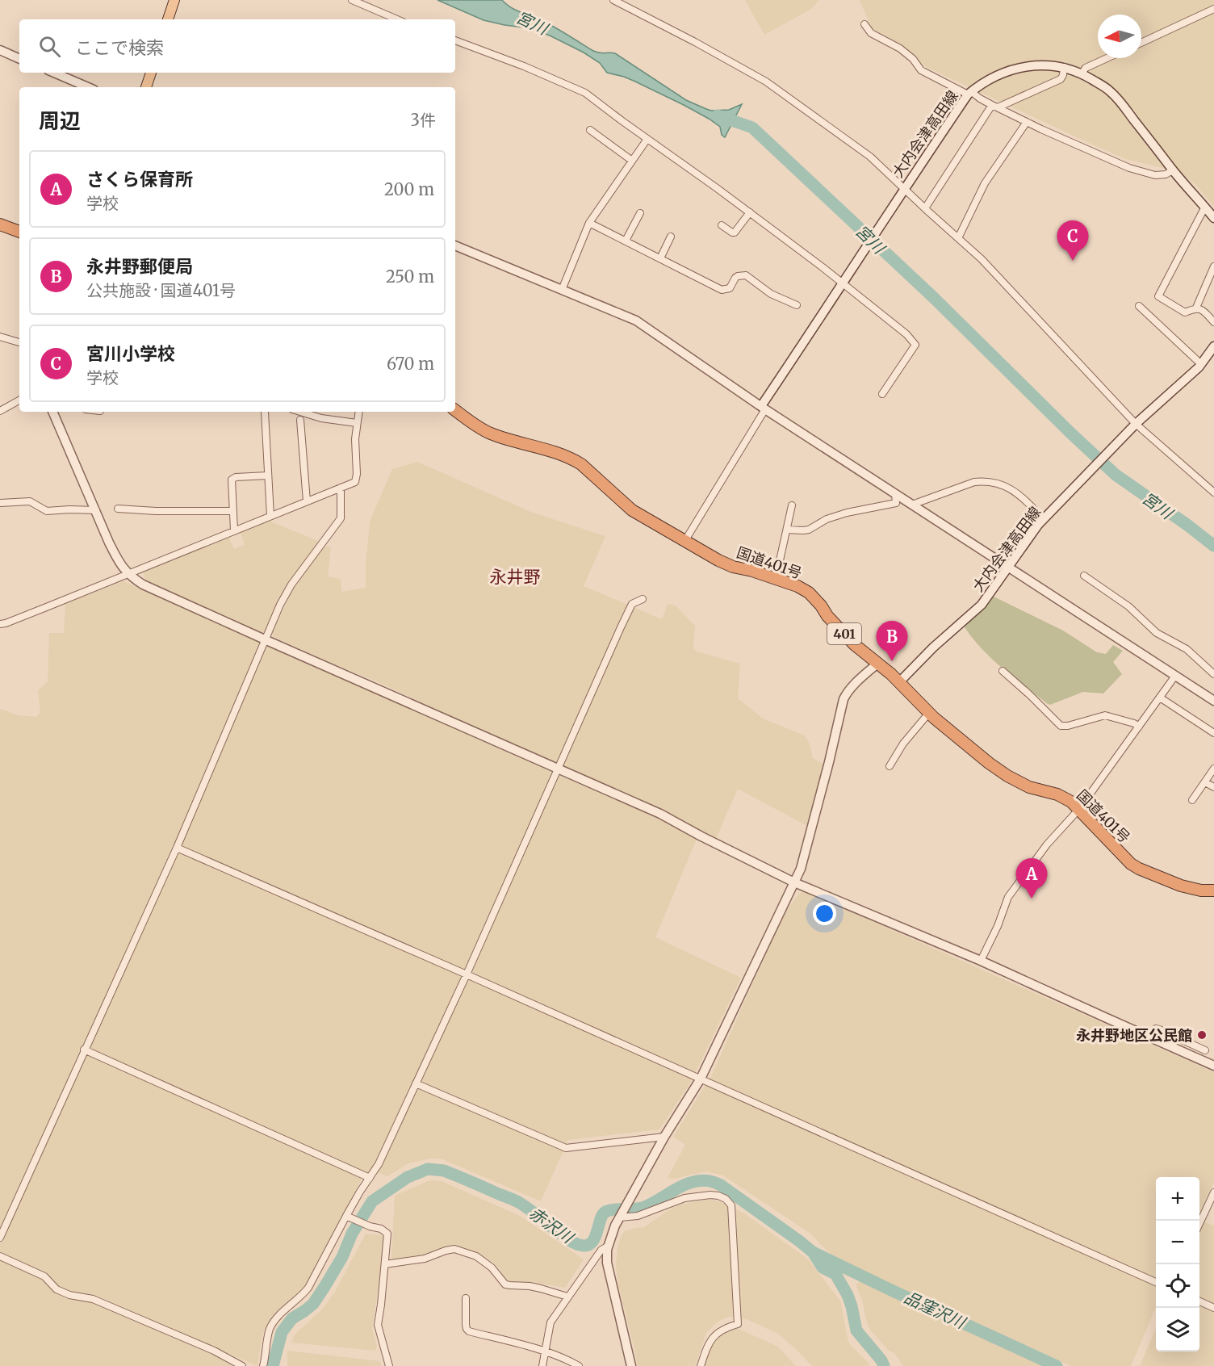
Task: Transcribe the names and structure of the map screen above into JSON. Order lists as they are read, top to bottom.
{
  "streets": {
    "highway": ["国道401号", "401"],
    "street": ["大内会津高田線"]
  },
  "crossings": [
    ["大内会津高田線", "国道401号"]
  ],
  "districts": ["永井野"],
  "water": ["宮川", "赤沢川", "品窪沢川"],
  "places": ["永井野地区公民館"],
  "north": "left",
  "page": {
    "search": "ここで検索",
    "heading": ["周辺", "3件"],
    "list": [
      {
        "mark": "A",
        "name": "さくら保育所",
        "note": "学校",
        "value": "200 m"
      },
      {
        "mark": "B",
        "name": "永井野郵便局",
        "note": "公共施設 · 国道401号",
        "value": "250 m"
      },
      {
        "mark": "C",
        "name": "宮川小学校",
        "note": "学校",
        "value": "670 m"
      }
    ],
    "pins": ["C", "B", "A"],
    "map_buttons": ["+", "−"]
  }
}
